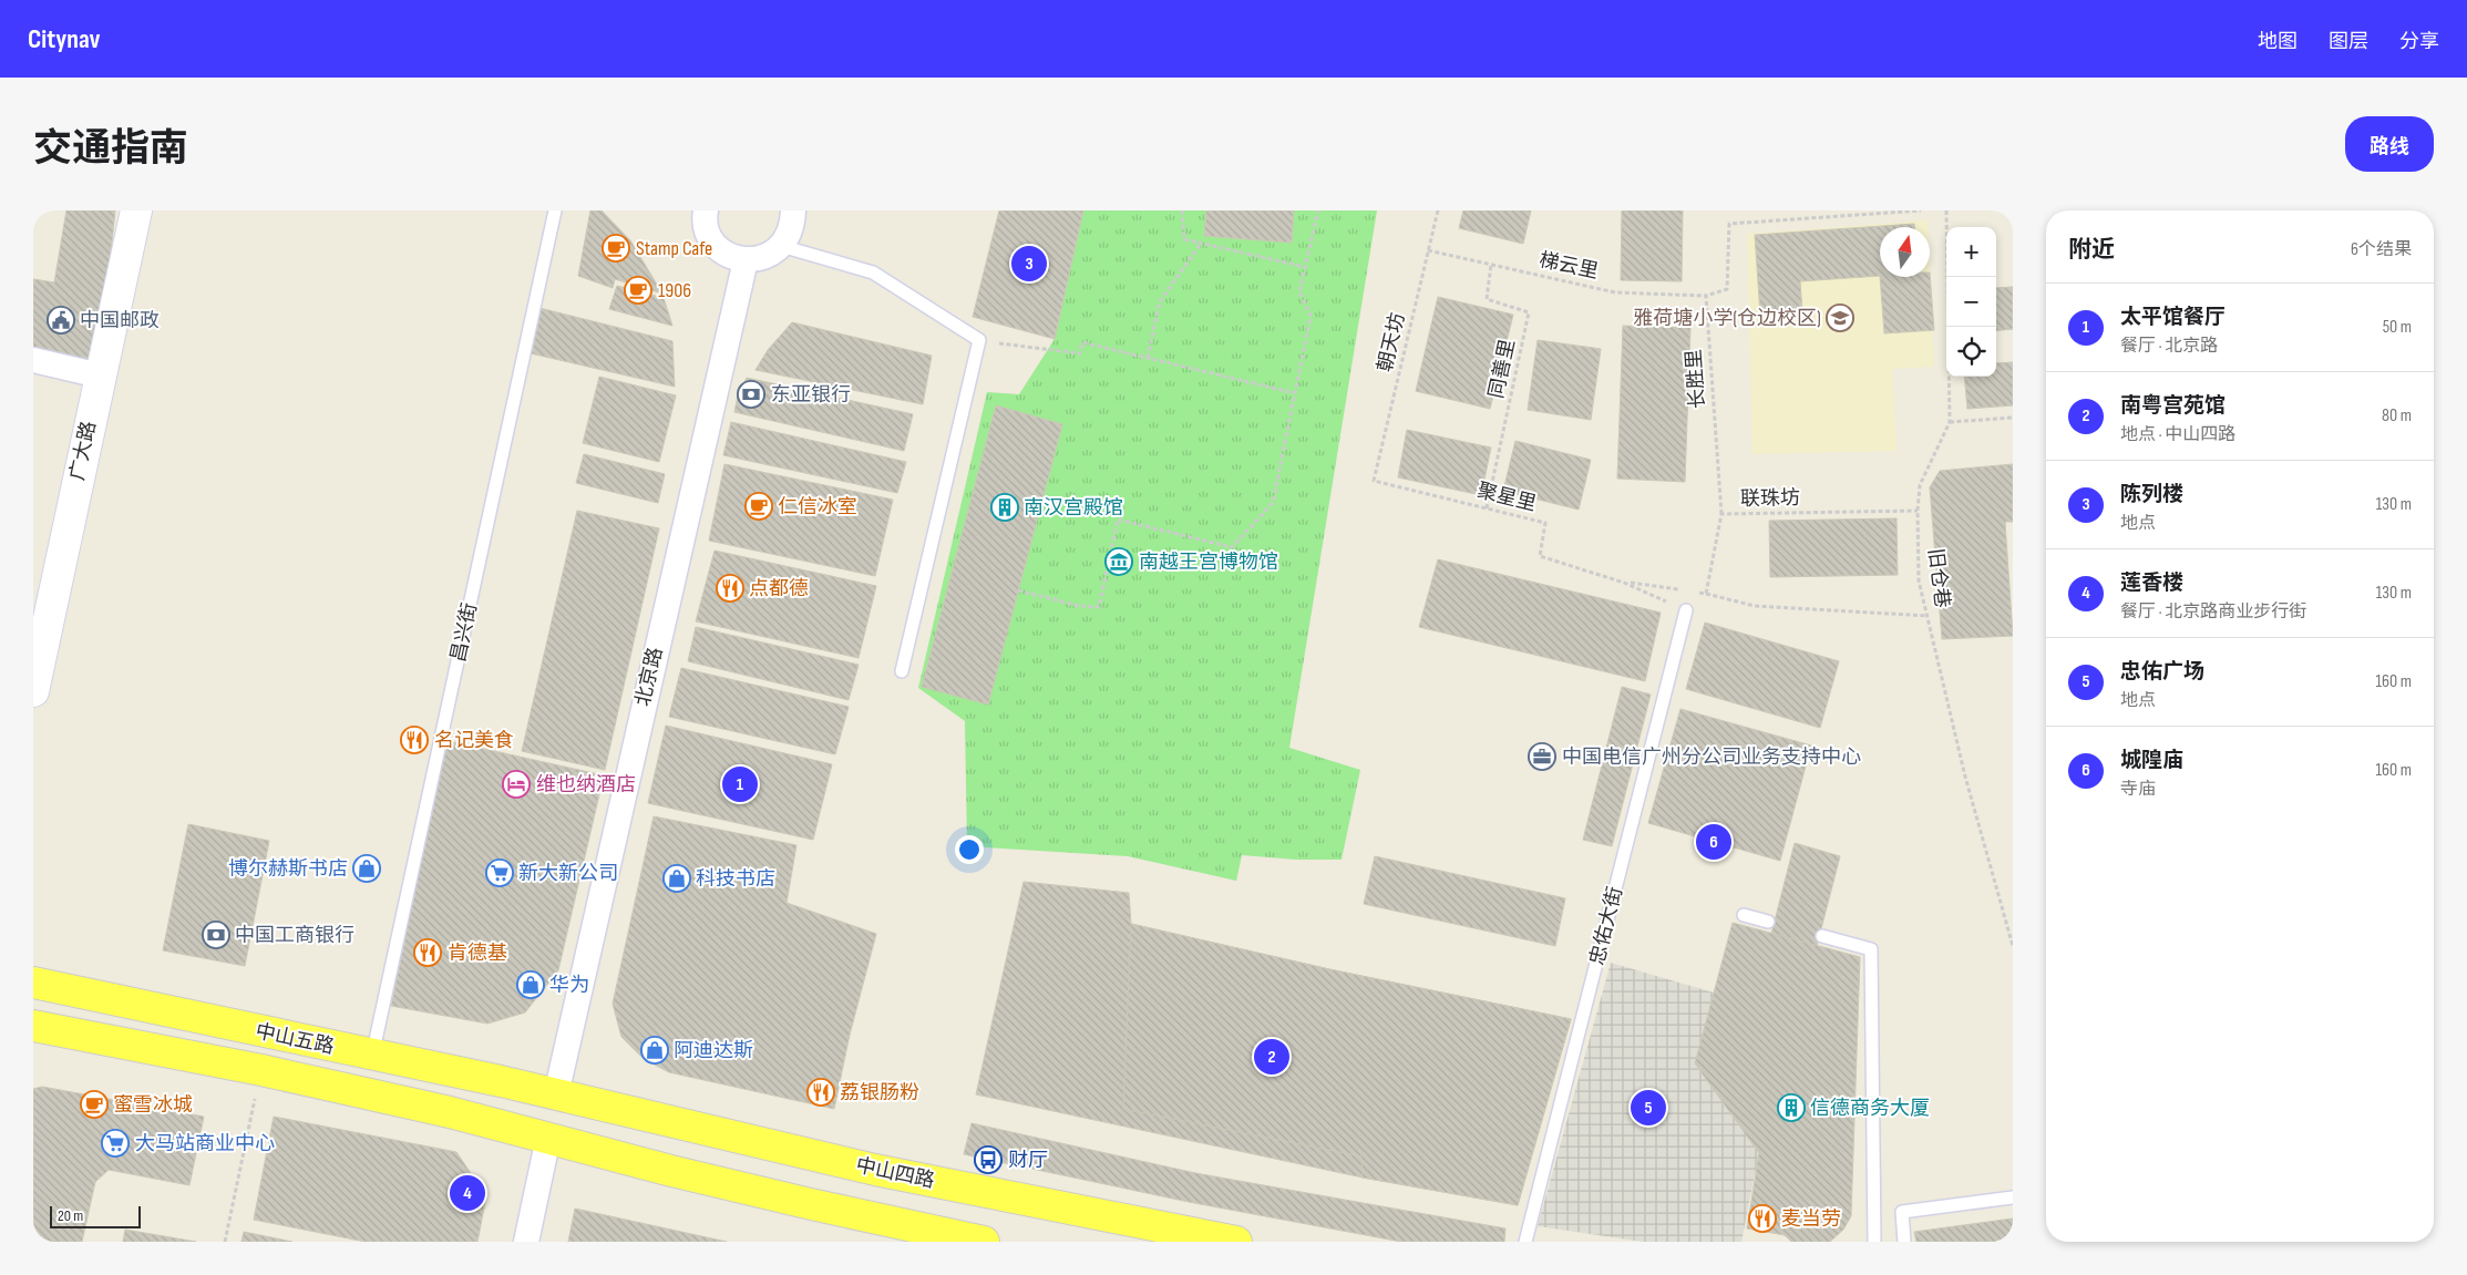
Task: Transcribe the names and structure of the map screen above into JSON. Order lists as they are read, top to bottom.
{
  "streets": {
    "main road": ["中山五路", "中山四路"],
    "street": ["广大路", "北京路"],
    "lane": ["昌兴街", "忠佑大街"],
    "path": [
      "梯云里",
      "朝天坊",
      "同善里",
      "长胜里",
      "聚星里",
      "联珠坊",
      "旧仓巷"
    ]
  },
  "crossings": [
    ["梯云里", "朝天坊"],
    ["梯云里", "同善里"],
    ["梯云里", "长胜里"],
    ["朝天坊", "聚星里"],
    ["同善里", "聚星里"],
    ["长胜里", "联珠坊"],
    ["联珠坊", "旧仓巷"],
    ["昌兴街", "中山五路"],
    ["北京路", "中山五路"],
    ["北京路", "中山四路"],
    ["中山五路", "中山四路"]
  ],
  "places": {
    "cafe": [
      "Stamp Cafe",
      "1906",
      "仁信冰室",
      "蜜雪冰城"
    ],
    "school or university": ["雅荷塘小学(仓边校区)"],
    "public building": ["中国邮政"],
    "bank": ["东亚银行", "中国工商银行"],
    "building": ["南汉宫殿馆", "信德商务大厦"],
    "museum": ["南越王宫博物馆"],
    "restaurant": [
      "点都德",
      "名记美食",
      "肯德基",
      "荔银肠粉",
      "麦当劳"
    ],
    "office": ["中国电信广州分公司业务支持中心"],
    "hotel": ["维也纳酒店"],
    "shop": [
      "博尔赫斯书店",
      "科技书店",
      "华为",
      "阿迪达斯"
    ],
    "supermarket": ["新大新公司", "大马站商业中心"],
    "bus stop": ["财厅"]
  },
  "scale_bar": "20 m",
  "north": "top",
  "page": {
    "header": "Citynav",
    "nav": ["地图", "图层", "分享"],
    "title": "交通指南",
    "buttons": "路线",
    "heading": ["附近", "6个结果"],
    "map_buttons": ["+", "−"],
    "pins": [
      "3",
      "1",
      "6",
      "2",
      "5",
      "4"
    ],
    "list": [
      {
        "mark": "1",
        "name": "太平馆餐厅",
        "note": "餐厅 · 北京路",
        "value": "50 m"
      },
      {
        "mark": "2",
        "name": "南粤宫苑馆",
        "note": "地点 · 中山四路",
        "value": "80 m"
      },
      {
        "mark": "3",
        "name": "陈列楼",
        "note": "地点",
        "value": "130 m"
      },
      {
        "mark": "4",
        "name": "莲香楼",
        "note": "餐厅 · 北京路商业步行街",
        "value": "130 m"
      },
      {
        "mark": "5",
        "name": "忠佑广场",
        "note": "地点",
        "value": "160 m"
      },
      {
        "mark": "6",
        "name": "城隍庙",
        "note": "寺庙",
        "value": "160 m"
      }
    ],
    "scale": "20 m"
  }
}
